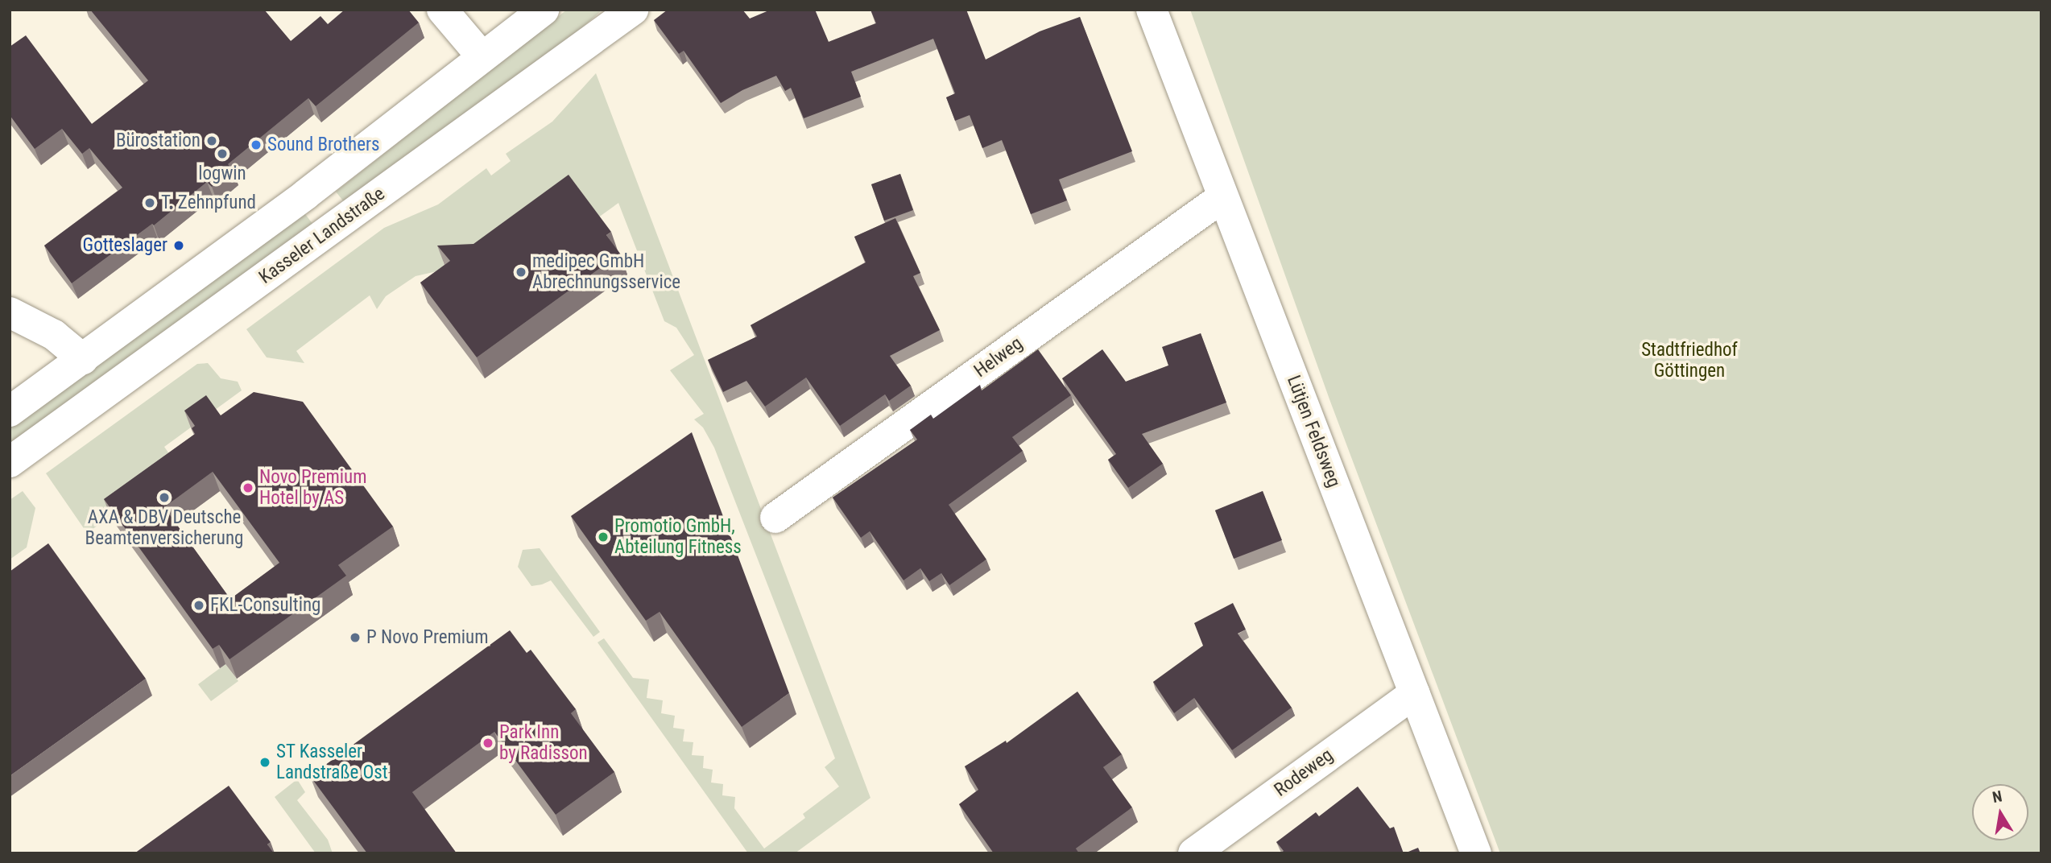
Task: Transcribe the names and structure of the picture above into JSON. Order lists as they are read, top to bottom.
{
  "streets": {
    "street": [
      "Kasseler Landstraße",
      "Helweg",
      "Lütjen Feldsweg",
      "Rodeweg"
    ]
  },
  "crossings": [
    ["Helweg", "Lütjen Feldsweg"],
    ["Lütjen Feldsweg", "Rodeweg"]
  ],
  "parks": ["Stadtfriedhof Göttingen"],
  "places": [
    "Bürostation",
    "Sound Brothers",
    "logwin",
    "T. Zehnpfund",
    "Gotteslager",
    "medipec GmbH Abrechnungsservice",
    "Novo Premium Hotel by AS",
    "AXA & DBV Deutsche Beamtenversicherung",
    "Promotio GmbH, Abteilung Fitness",
    "FKL-Consulting",
    "P Novo Premium",
    "Park Inn by Radisson",
    "ST Kasseler Landstraße Ost"
  ],
  "north": "top"
}
